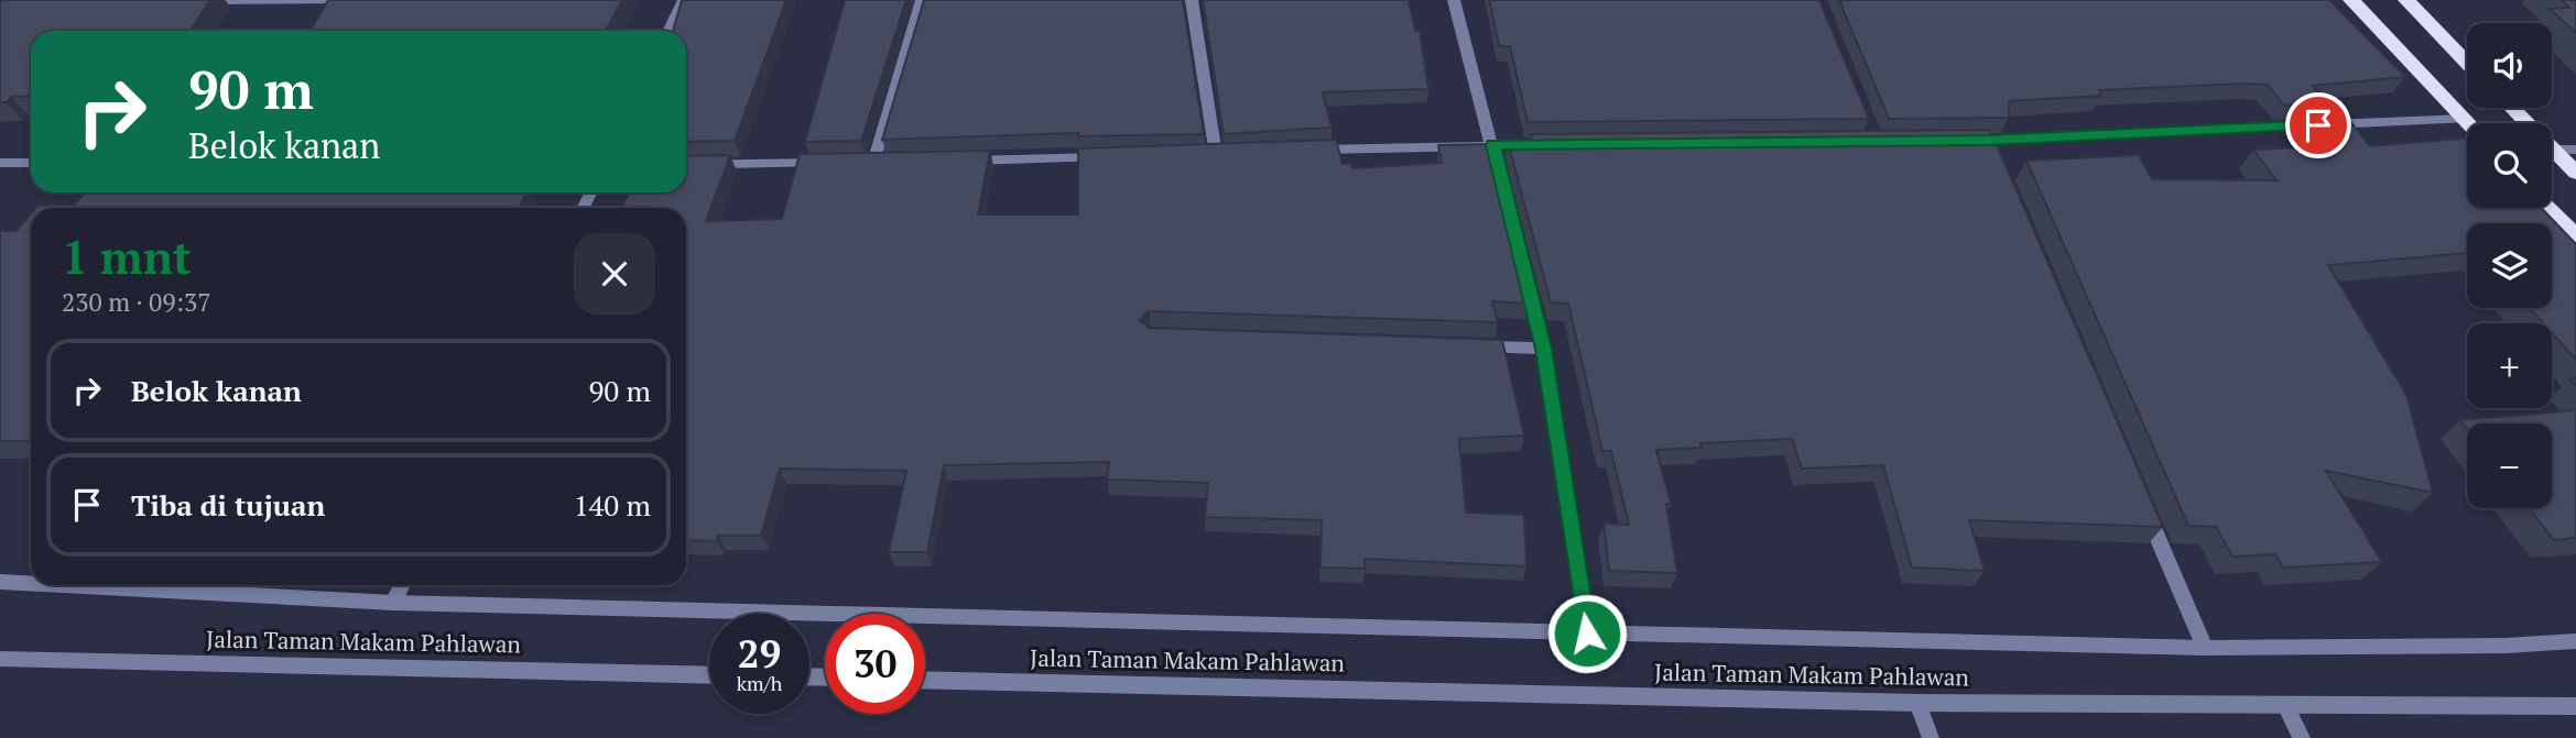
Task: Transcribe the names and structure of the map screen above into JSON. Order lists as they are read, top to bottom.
{
  "streets": {
    "street": ["Jalan Taman Makam Pahlawan"]
  },
  "page": {
    "map_buttons": ["+", "−"],
    "turn": ["90 m", "Belok kanan"],
    "heading": ["1 mnt", "230 m · 09:37"],
    "list": [
      {
        "name": "Belok kanan",
        "value": "90 m"
      },
      {
        "name": "Tiba di tujuan",
        "value": "140 m"
      }
    ],
    "speed": "29 km/h",
    "limit": "30"
  }
}
